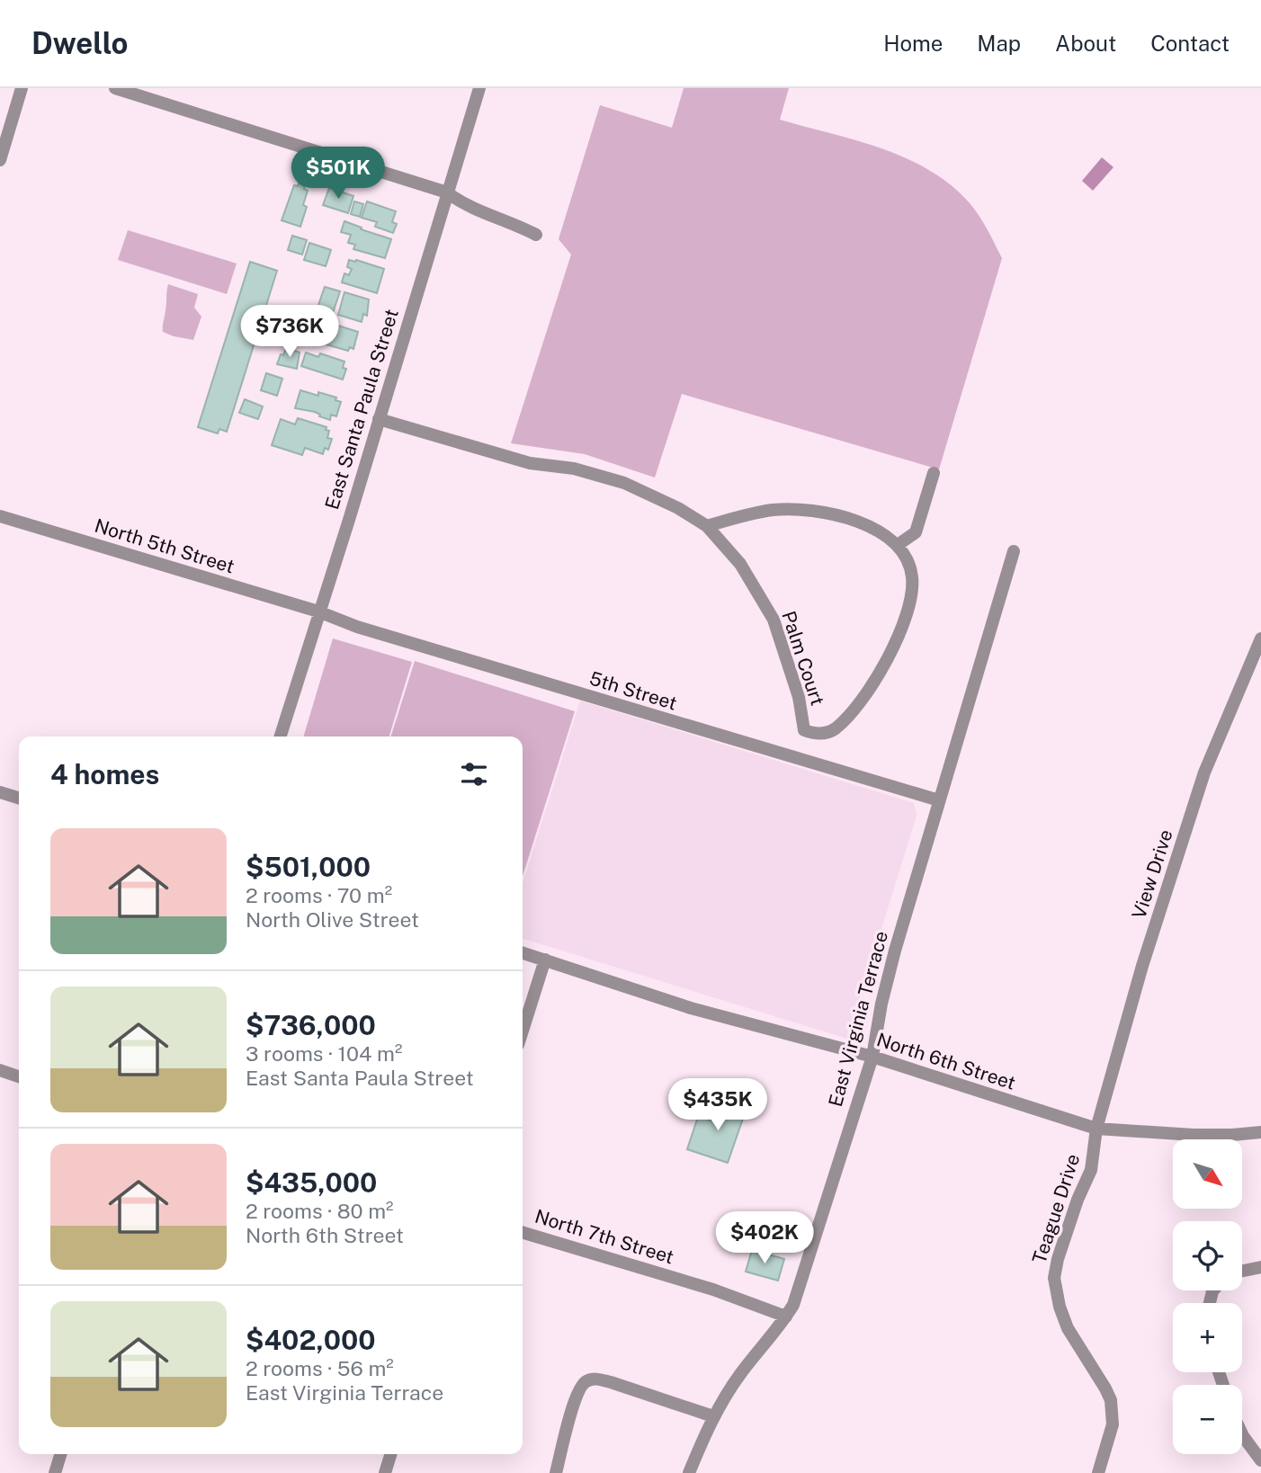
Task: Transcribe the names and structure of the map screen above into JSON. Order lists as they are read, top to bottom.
{
  "streets": {
    "street": [
      "East Santa Paula Street",
      "North 5th Street",
      "Palm Court",
      "5th Street",
      "View Drive",
      "East Virginia Terrace",
      "North 6th Street",
      "Teague Drive",
      "North 7th Street"
    ]
  },
  "crossings": [
    ["East Santa Paula Street", "North 5th Street"],
    ["East Santa Paula Street", "Palm Court"],
    ["East Santa Paula Street", "5th Street"],
    ["North 5th Street", "5th Street"],
    ["5th Street", "East Virginia Terrace"],
    ["View Drive", "North 6th Street"],
    ["View Drive", "Teague Drive"],
    ["East Virginia Terrace", "North 6th Street"],
    ["East Virginia Terrace", "North 7th Street"],
    ["North 6th Street", "Teague Drive"]
  ],
  "north": "bottom right",
  "page": {
    "header": "Dwello",
    "nav": [
      "Home",
      "Map",
      "About",
      "Contact"
    ],
    "price": [
      "$501K",
      "$736K",
      "$435K",
      "$402K"
    ],
    "heading": "4 homes",
    "list": [
      {
        "name": "$501,000",
        "note": "2 rooms · 70 m² · North Olive Street"
      },
      {
        "name": "$736,000",
        "note": "3 rooms · 104 m² · East Santa Paula Street"
      },
      {
        "name": "$435,000",
        "note": "2 rooms · 80 m² · North 6th Street"
      },
      {
        "name": "$402,000",
        "note": "2 rooms · 56 m² · East Virginia Terrace"
      }
    ],
    "map_buttons": ["+", "−"]
  }
}
